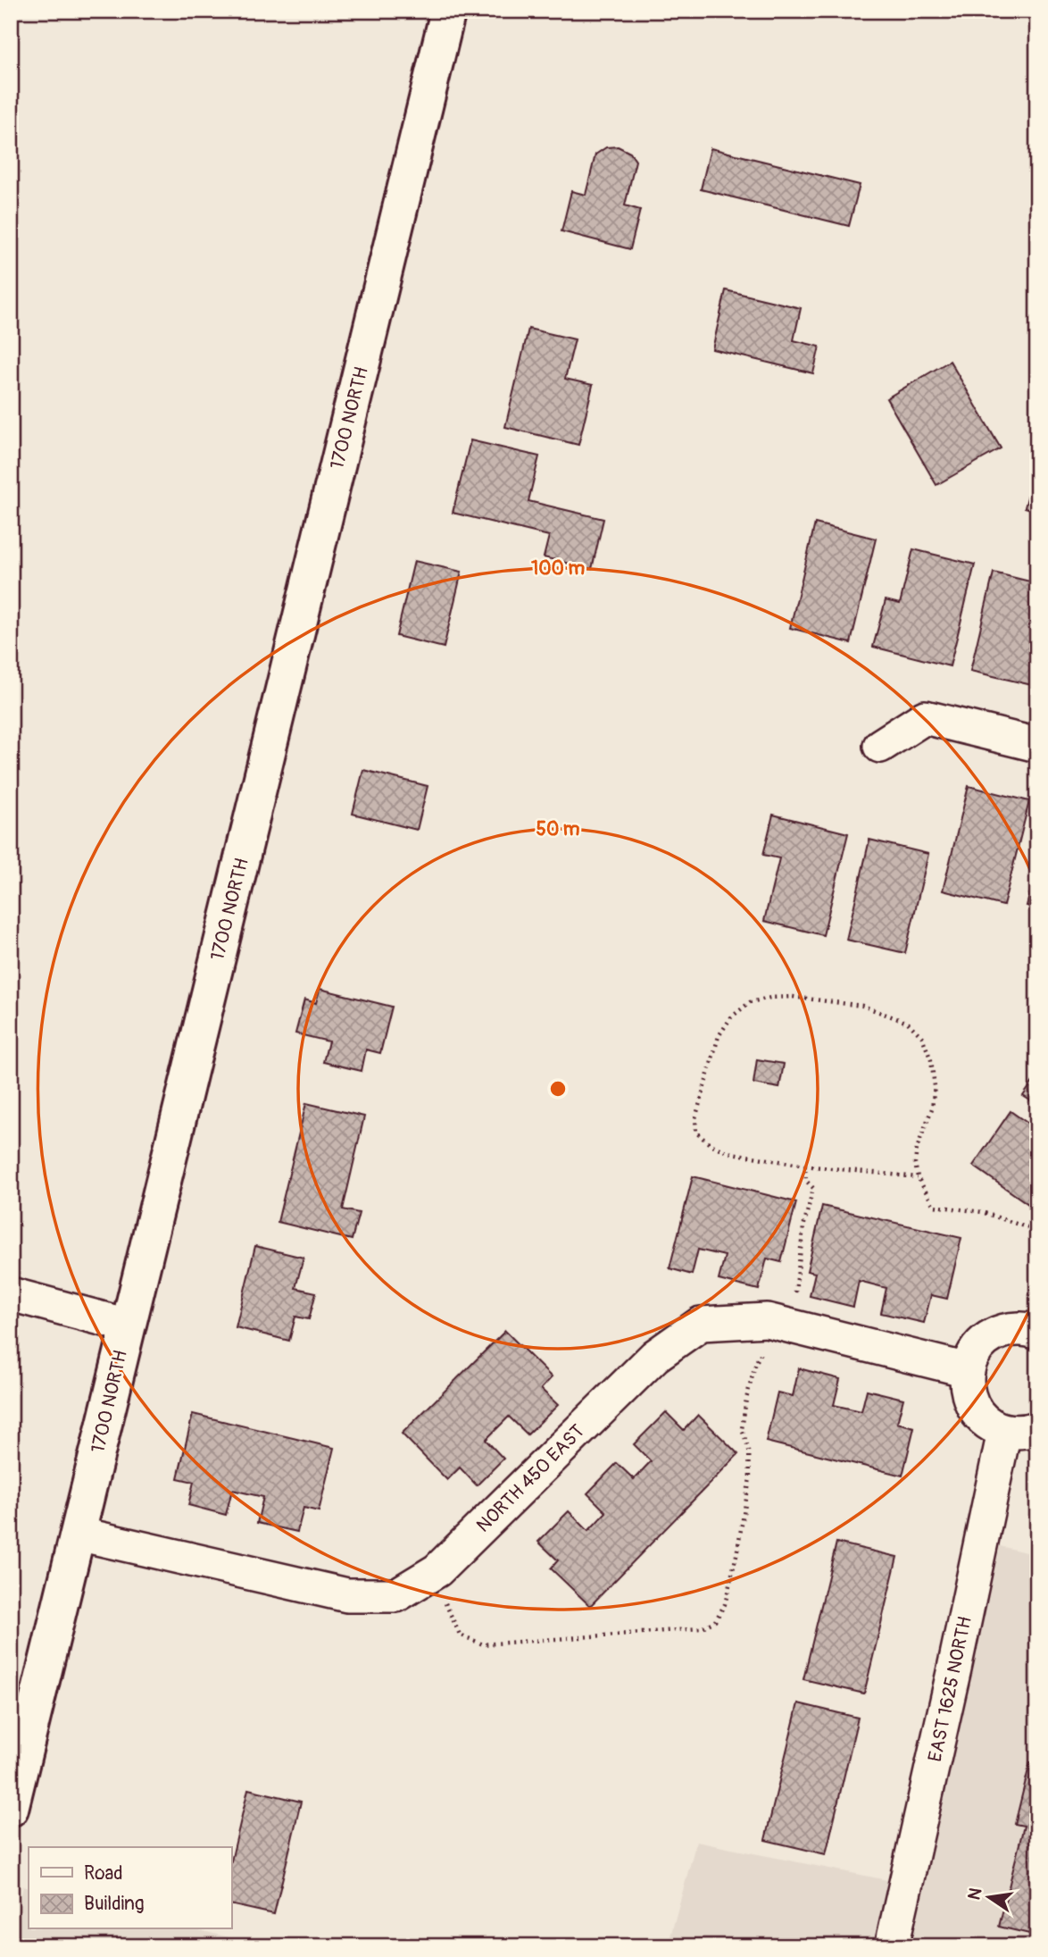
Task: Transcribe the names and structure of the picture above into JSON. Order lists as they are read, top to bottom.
{
  "streets": {
    "street": ["1700 NORTH", "NORTH 450 EAST", "EAST 1625 NORTH"]
  },
  "crossings": [
    ["1700 NORTH", "NORTH 450 EAST"]
  ],
  "legend": ["Road", "Building"],
  "north": "left",
  "rings": ["100 m", "50 m"]
}
